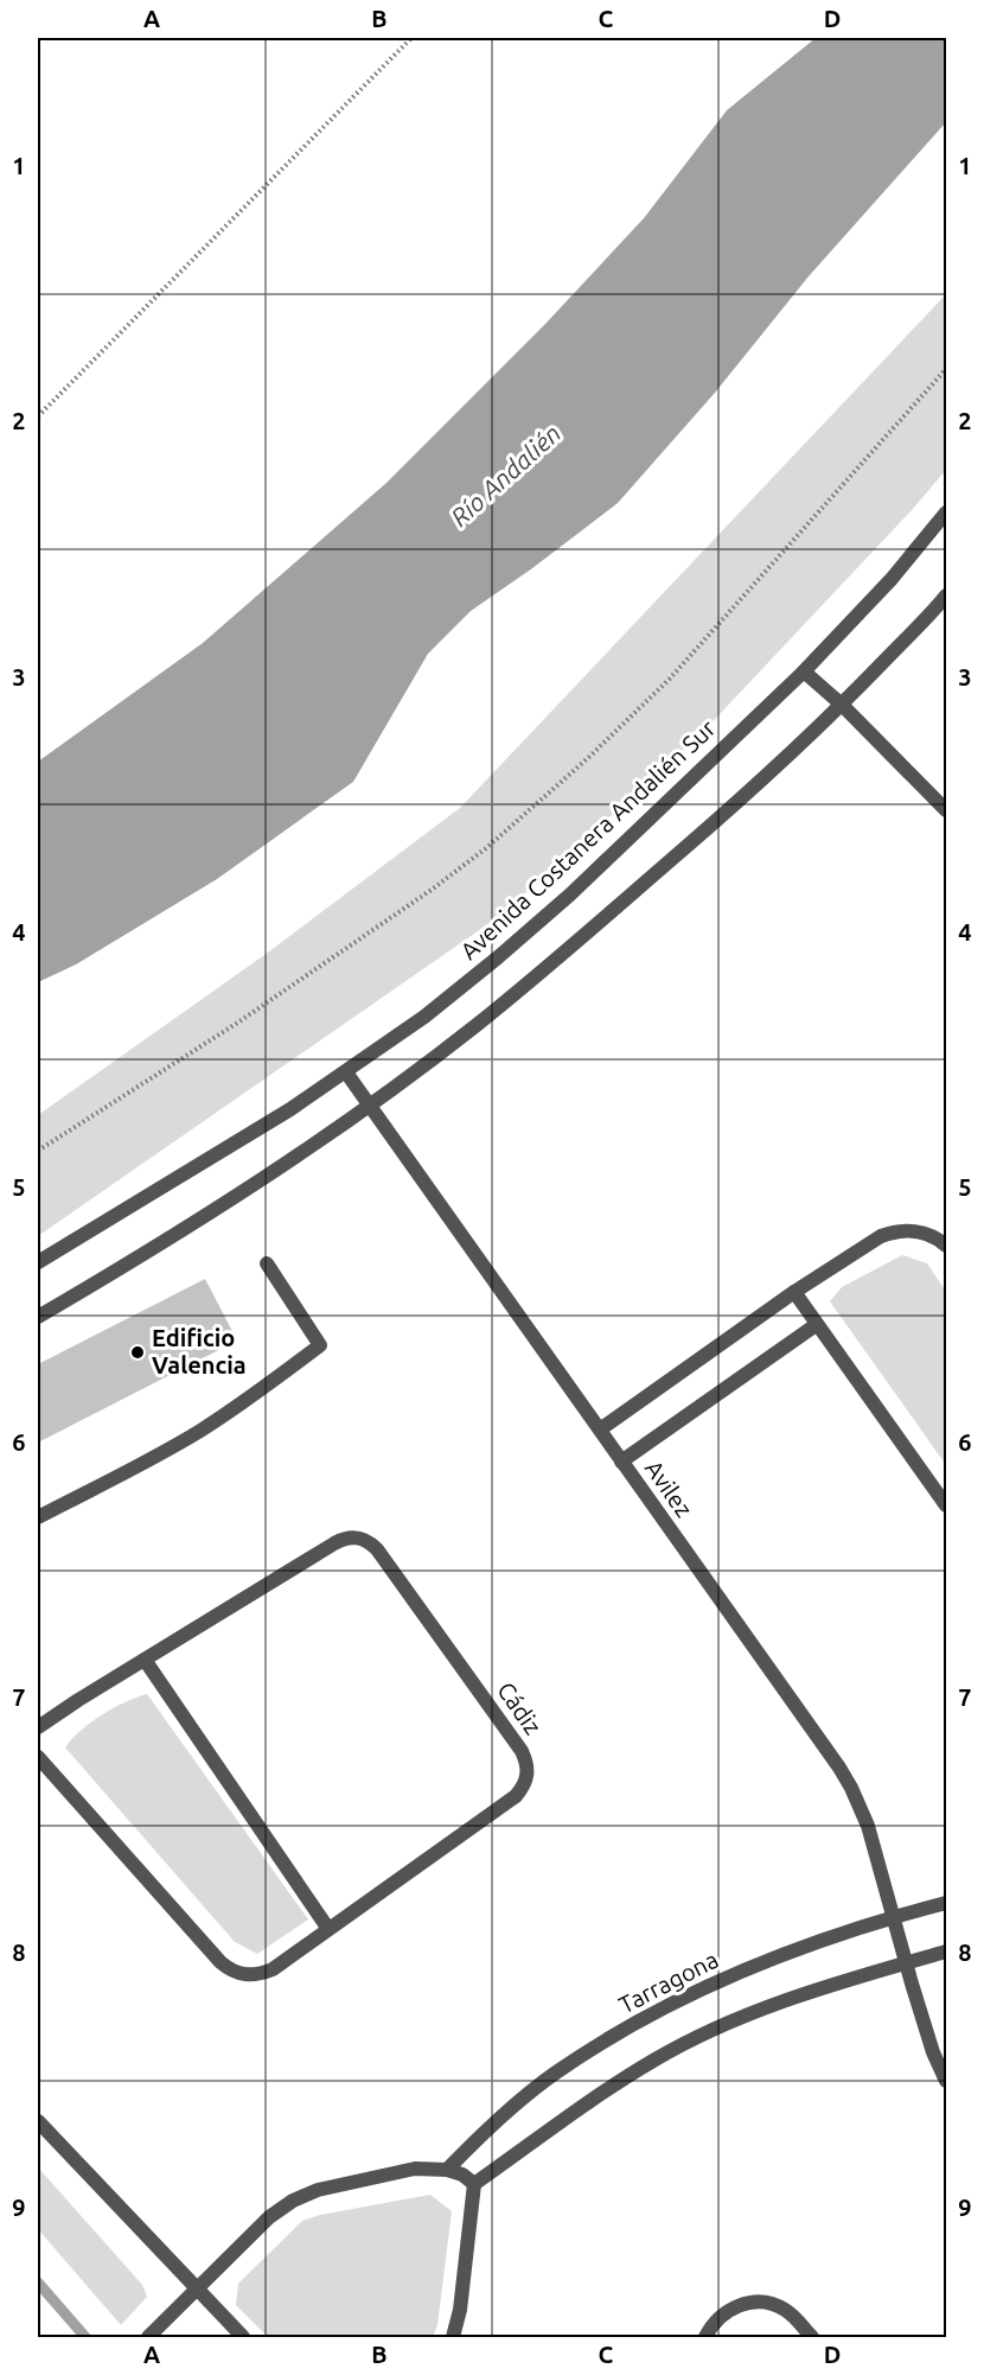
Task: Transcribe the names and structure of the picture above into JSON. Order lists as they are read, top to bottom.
{
  "streets": {
    "street": [
      "Avenida Costanera Andalién Sur",
      "Avilez",
      "Cádiz",
      "Tarragona"
    ]
  },
  "crossings": [
    ["Avenida Costanera Andalién Sur", "Avilez"],
    ["Avilez", "Tarragona"]
  ],
  "water": ["Río Andalién"],
  "places": ["Edificio Valencia"],
  "grid": {
    "columns": [
      "A",
      "B",
      "C",
      "D"
    ],
    "rows": [
      "1",
      "2",
      "3",
      "4",
      "5",
      "6",
      "7",
      "8",
      "9"
    ]
  }
}
